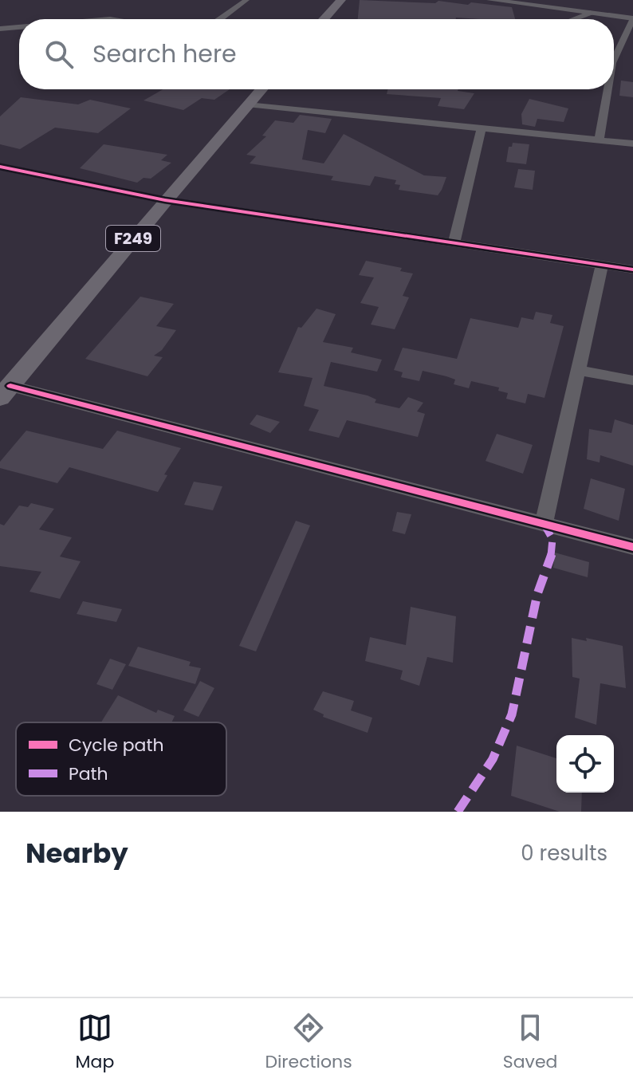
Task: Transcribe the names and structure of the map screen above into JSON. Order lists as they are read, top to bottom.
{
  "streets": {
    "main road": ["F249"]
  },
  "legend": ["Cycle path", "Path"],
  "page": {
    "search": "Search here",
    "heading": ["Nearby", "0 results"],
    "nav": ["Map", "Directions", "Saved"]
  }
}
